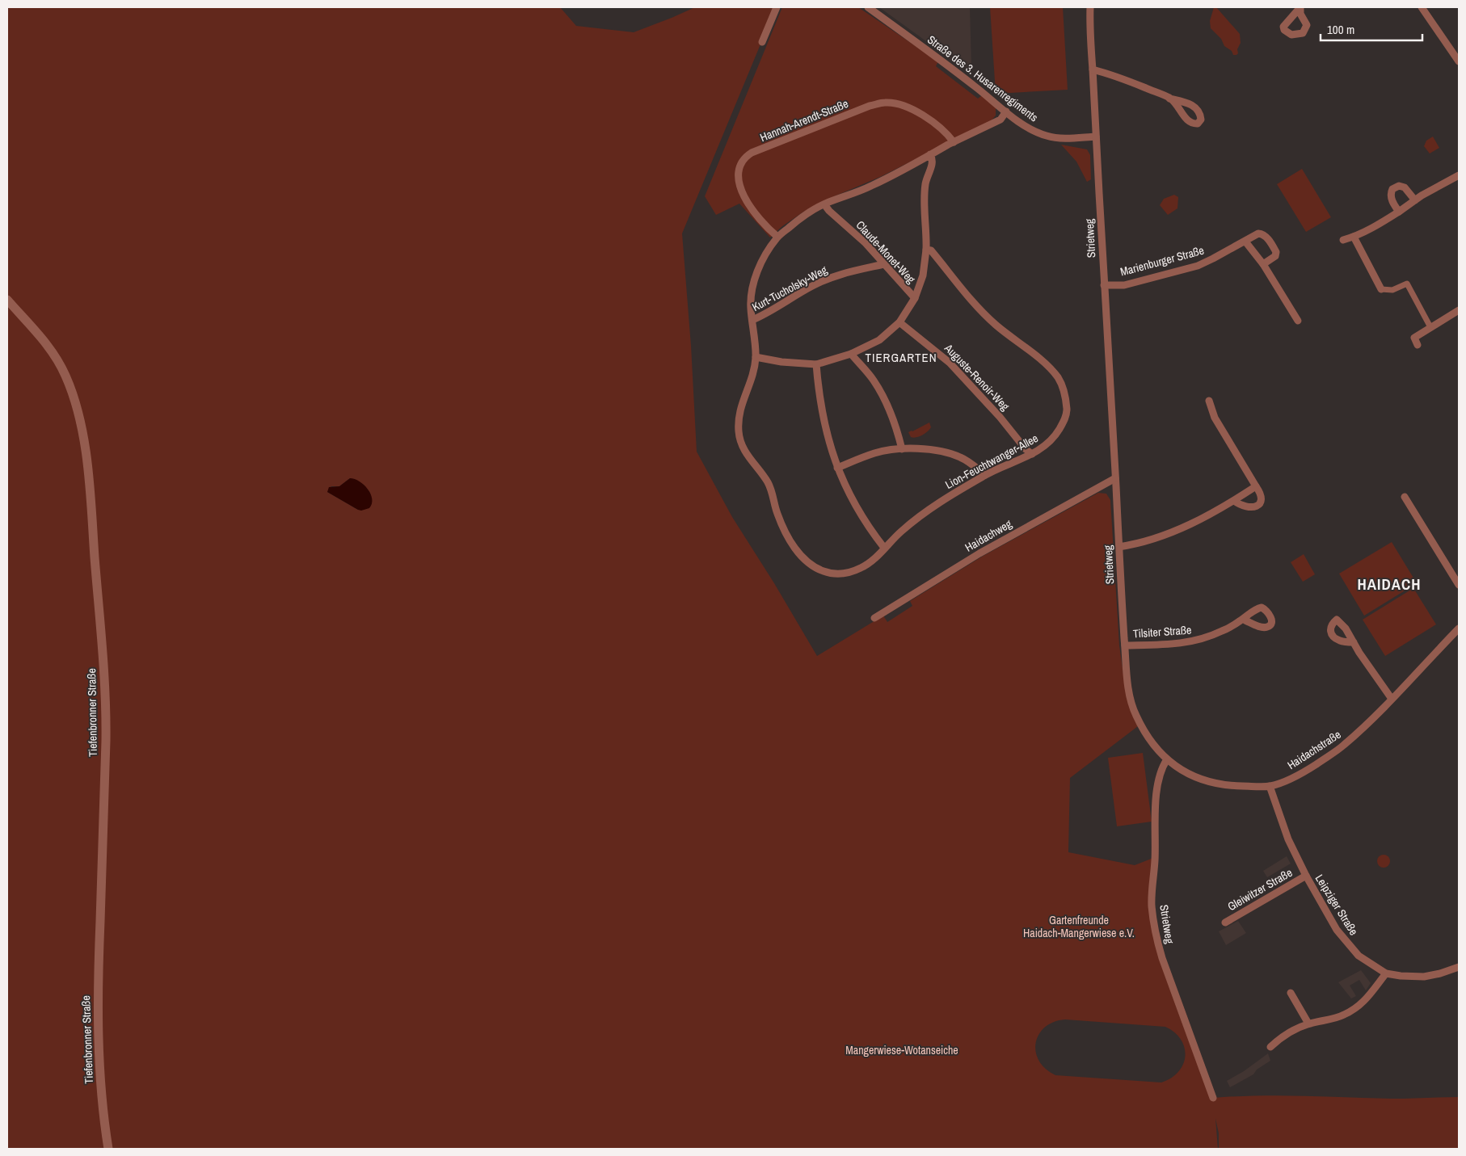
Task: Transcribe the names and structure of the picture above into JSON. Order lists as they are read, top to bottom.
{
  "streets": {
    "street": [
      "Straße des 3. Husarenregiments",
      "Hannah-Arendt-Straße",
      "Strietweg",
      "Claude-Monet-Weg",
      "Marienburger Straße",
      "Kurt-Tucholsky-Weg",
      "Auguste-Renoir-Weg",
      "Lion-Feuchtwanger-Allee",
      "Haidachweg",
      "Tilsiter Straße",
      "Tiefenbronner Straße",
      "Haidachstraße",
      "Gleiwitzer Straße",
      "Leipziger Straße"
    ]
  },
  "crossings": [
    ["Straße des 3. Husarenregiments", "Strietweg"],
    ["Straße des 3. Husarenregiments", "Lion-Feuchtwanger-Allee"],
    ["Hannah-Arendt-Straße", "Lion-Feuchtwanger-Allee"],
    ["Strietweg", "Marienburger Straße"],
    ["Strietweg", "Haidachweg"],
    ["Strietweg", "Tilsiter Straße"],
    ["Strietweg", "Haidachstraße"],
    ["Claude-Monet-Weg", "Kurt-Tucholsky-Weg"],
    ["Claude-Monet-Weg", "Lion-Feuchtwanger-Allee"],
    ["Kurt-Tucholsky-Weg", "Lion-Feuchtwanger-Allee"],
    ["Auguste-Renoir-Weg", "Lion-Feuchtwanger-Allee"],
    ["Haidachstraße", "Leipziger Straße"],
    ["Gleiwitzer Straße", "Leipziger Straße"]
  ],
  "districts": ["TIERGARTEN", "HAIDACH"],
  "parks": ["Gartenfreunde Haidach-Mangerwiese e.V.", "Mangerwiese-Wotanseiche"],
  "scale_bar": "100 m"
}
